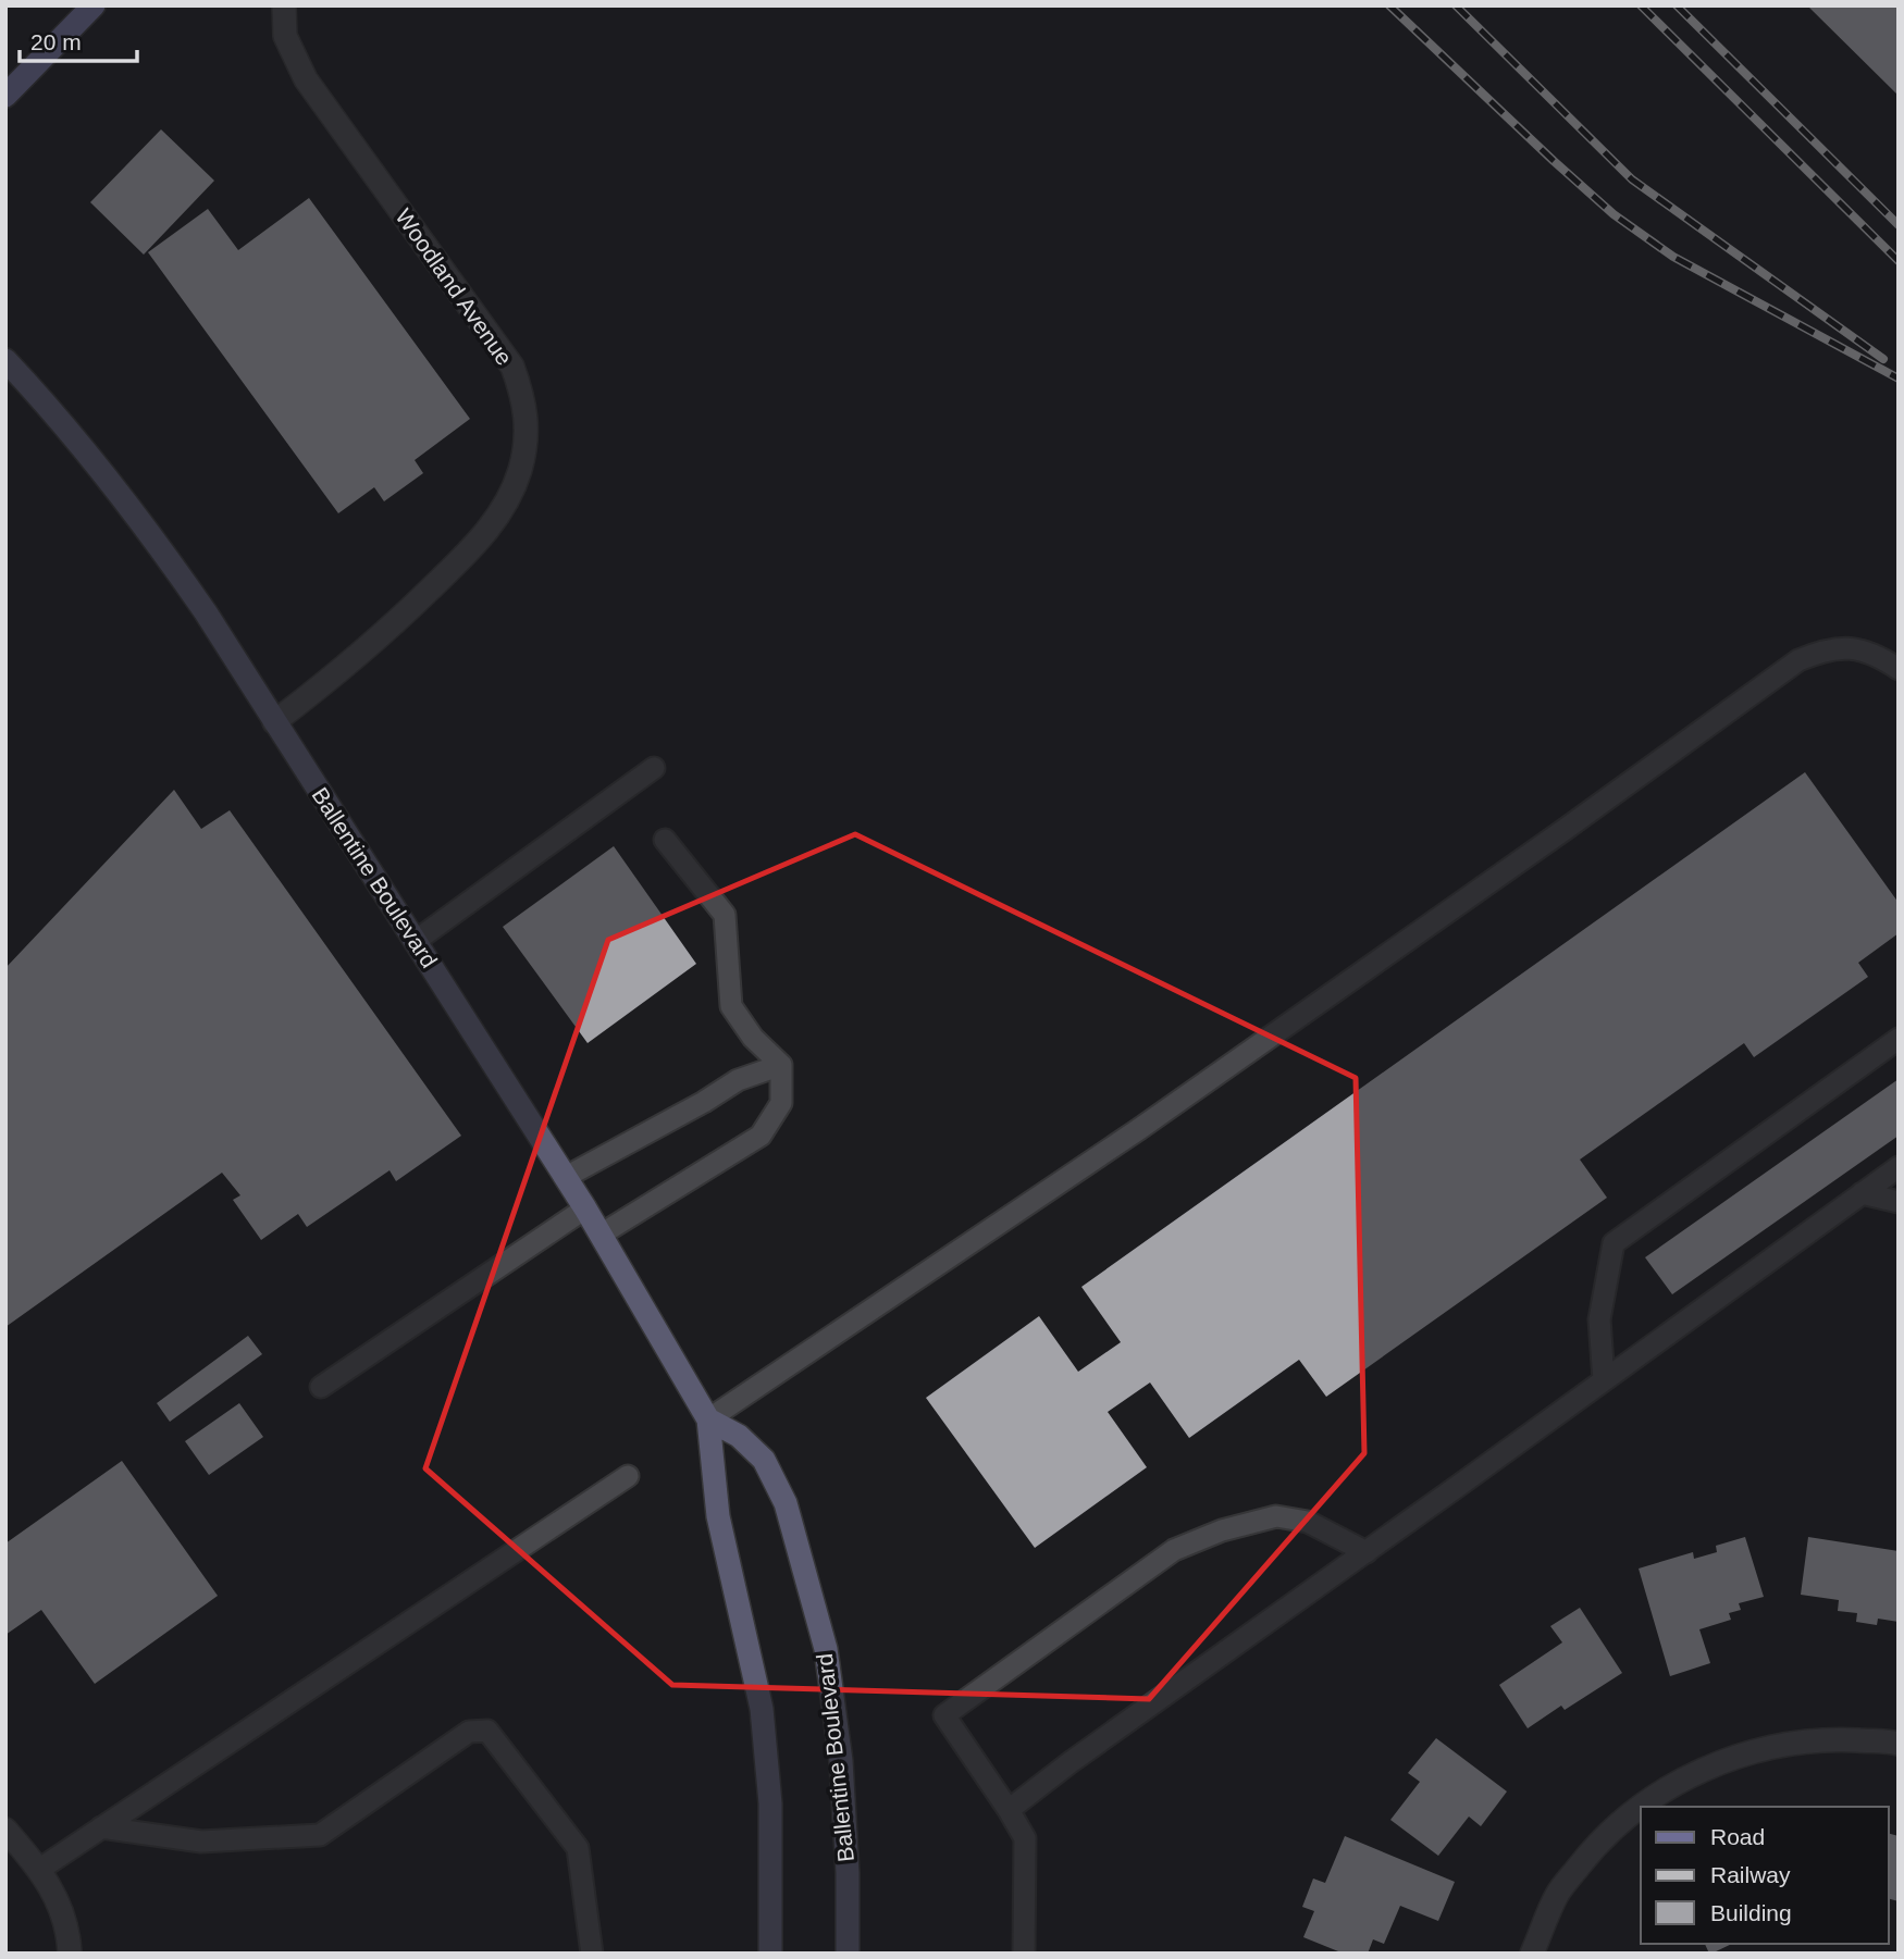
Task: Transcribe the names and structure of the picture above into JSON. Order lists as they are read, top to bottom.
{
  "streets": {
    "main road": ["Ballentine Boulevard"],
    "street": ["Woodland Avenue"]
  },
  "crossings": [
    ["Woodland Avenue", "Ballentine Boulevard"]
  ],
  "legend": ["Road", "Railway", "Building"],
  "scale_bar": "20 m"
}
